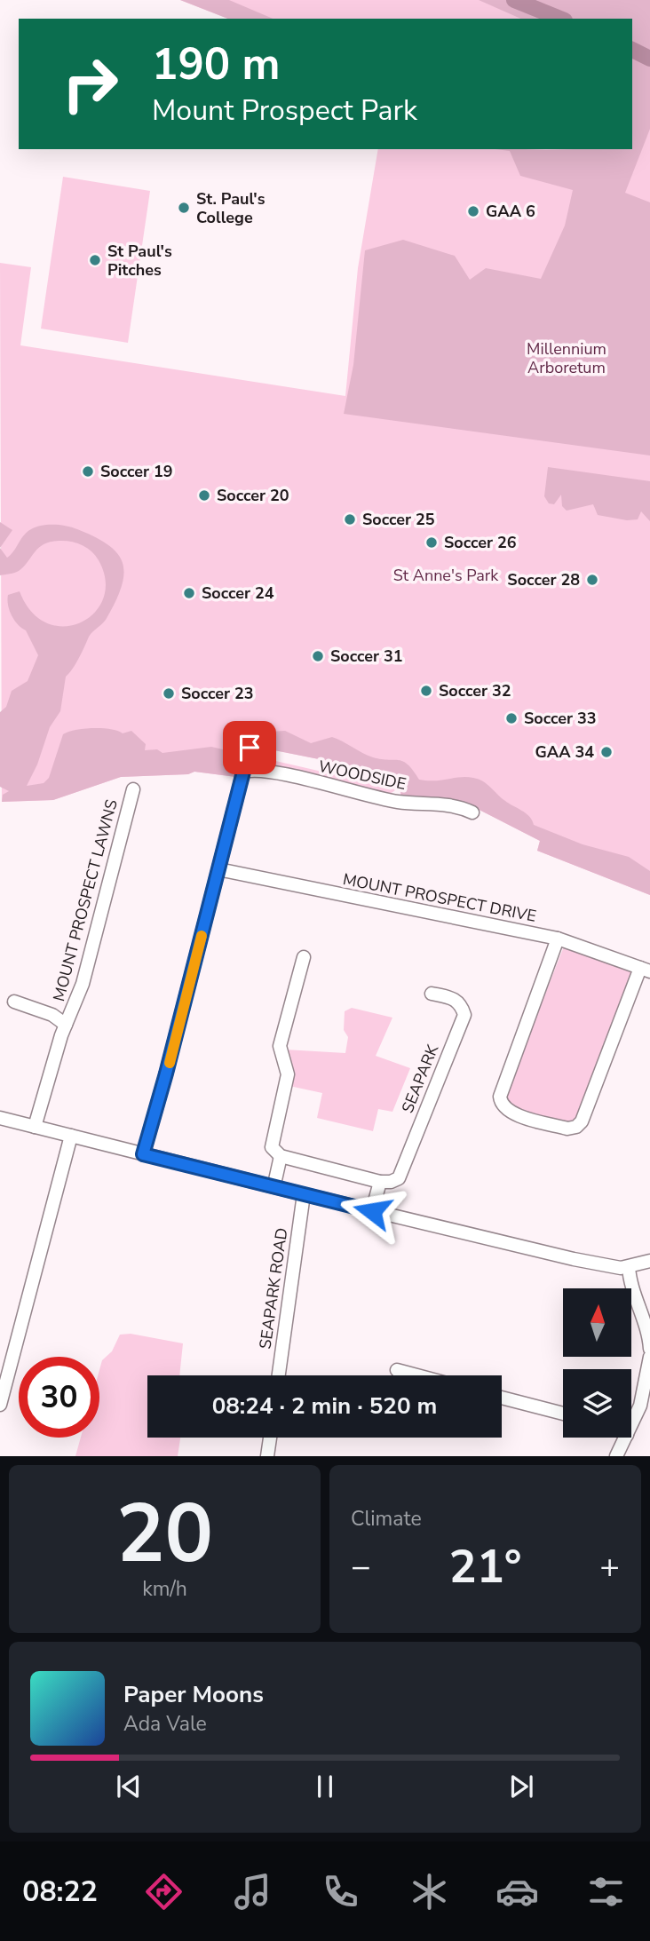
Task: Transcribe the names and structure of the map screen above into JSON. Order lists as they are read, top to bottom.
{
  "streets": {
    "street": [
      "WOODSIDE",
      "MOUNT PROSPECT DRIVE",
      "MOUNT PROSPECT LAWNS",
      "SEAPARK",
      "SEAPARK ROAD"
    ]
  },
  "parks": ["Millennium Arboretum", "St Anne's Park"],
  "places": [
    "St. Paul's College",
    "GAA 6",
    "St Paul's Pitches",
    "Soccer 19",
    "Soccer 20",
    "Soccer 25",
    "Soccer 26",
    "Soccer 28",
    "Soccer 24",
    "Soccer 31",
    "Soccer 32",
    "Soccer 23",
    "Soccer 33",
    "GAA 34"
  ],
  "north": "top",
  "page": {
    "turn": ["190 m", "Mount Prospect Park"],
    "limit": "30",
    "trip": "08:24 · 2 min · 520 m",
    "tile": [
      ["20", "km/h"],
      "Climate"
    ],
    "heat": ["−", "21°", "+"],
    "song": ["Paper Moons", "Ada Vale"],
    "tabs": "08:22"
  }
}
